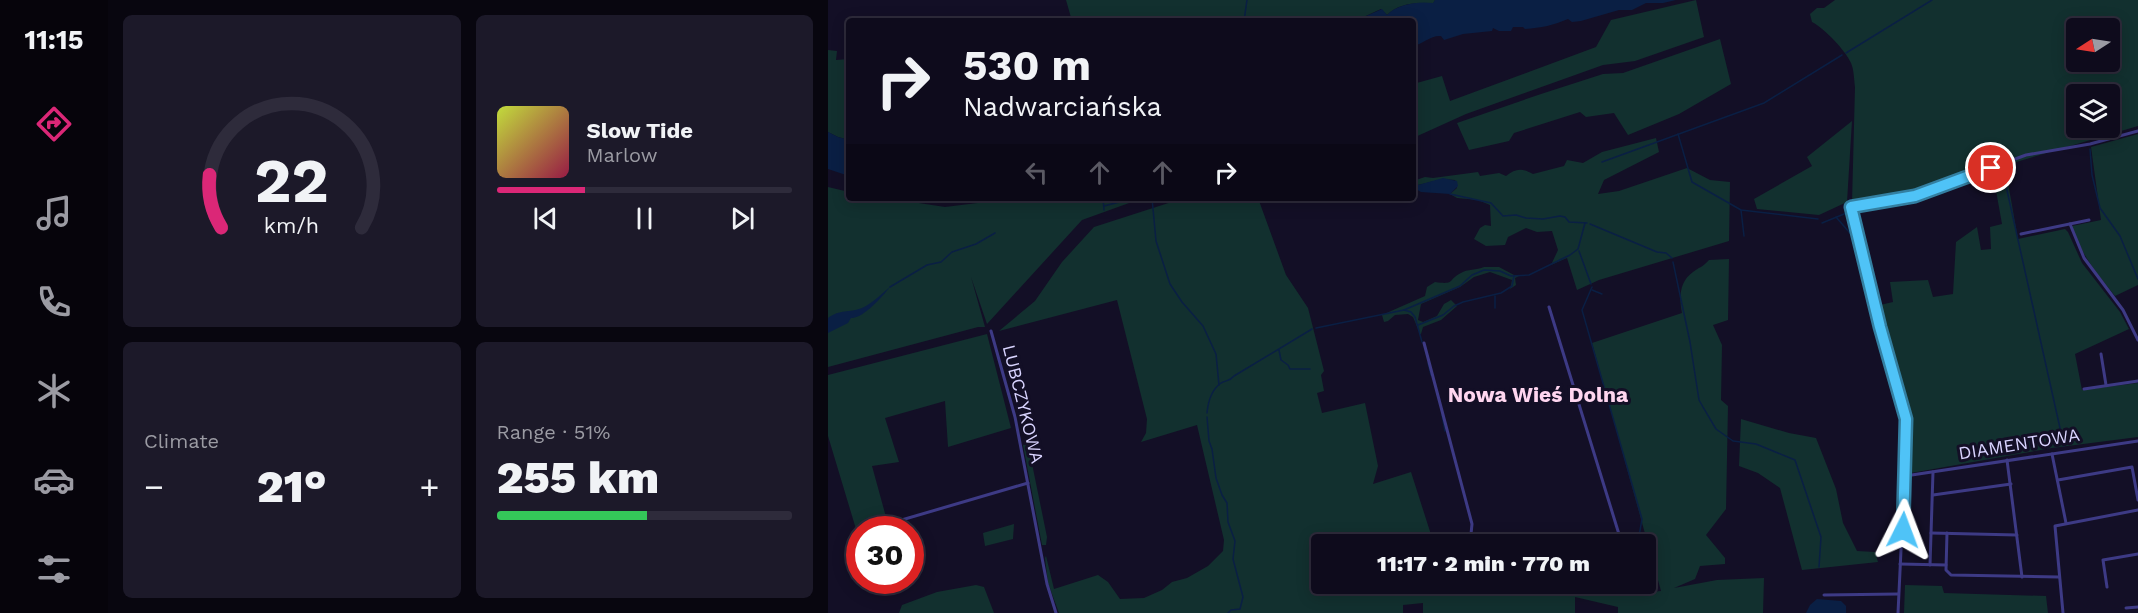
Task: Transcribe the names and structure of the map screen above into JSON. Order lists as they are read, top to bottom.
{
  "streets": {
    "street": ["LUBCZYKOWA", "DIAMENTOWA"]
  },
  "districts": ["Nowa Wieś Dolna"],
  "north": "left",
  "page": {
    "tabs": "11:15",
    "turn": ["530 m", "Nadwarciańska"],
    "song": ["Slow Tide", "Marlow"],
    "tile": [
      "Climate",
      ["Range · 51%", "255 km"]
    ],
    "heat": ["−", "21°", "+"],
    "limit": "30",
    "trip": "11:17 · 2 min · 770 m",
    "gauge": ["22", "km/h"]
  }
}
